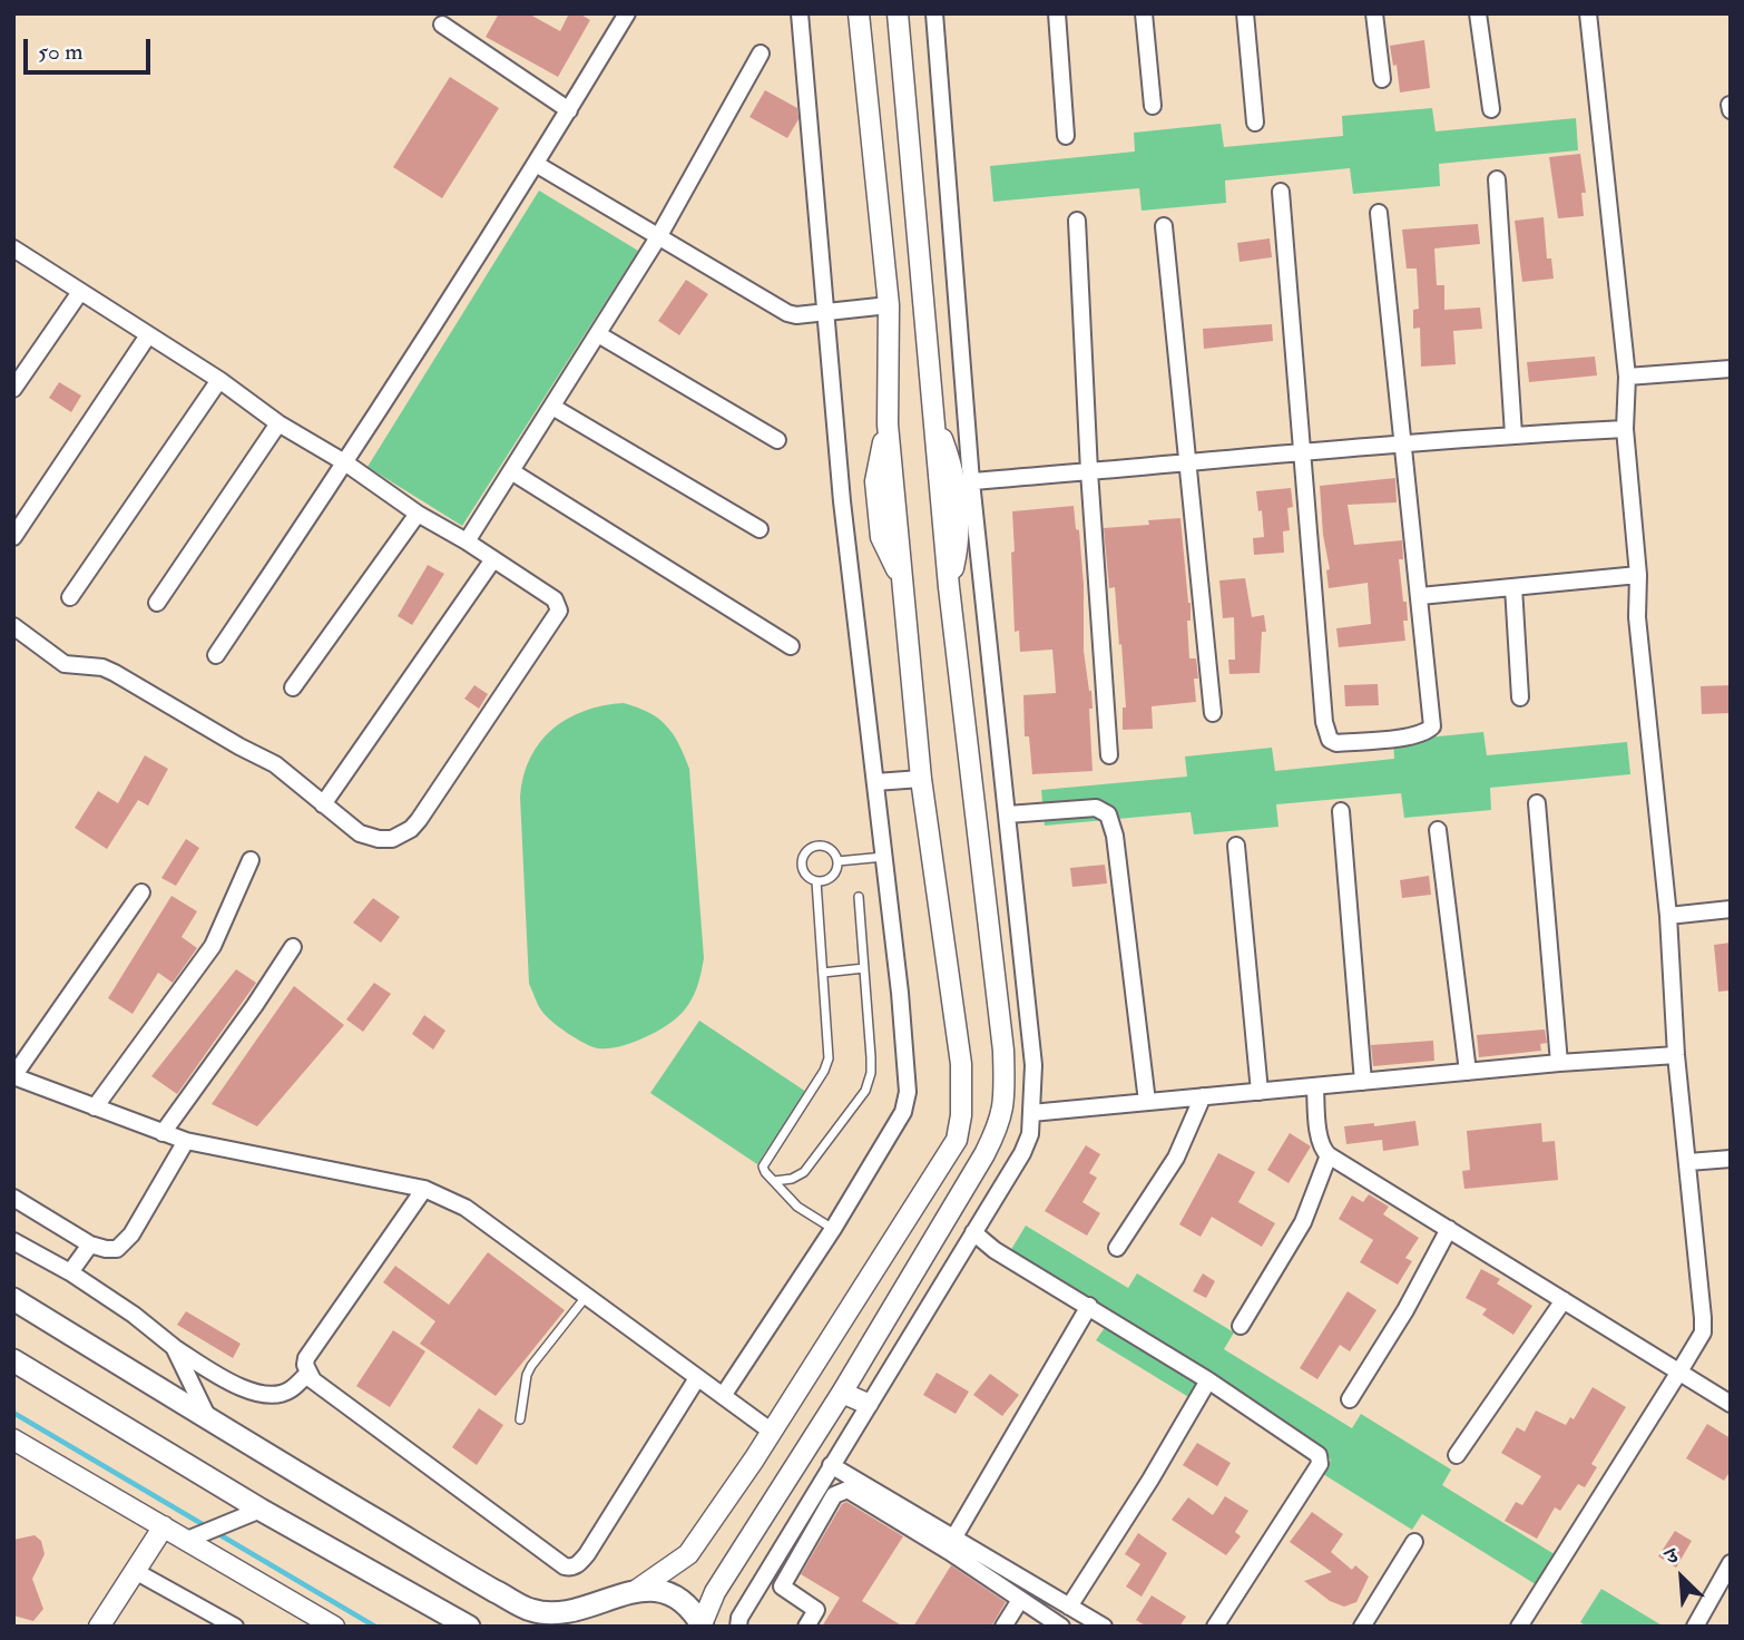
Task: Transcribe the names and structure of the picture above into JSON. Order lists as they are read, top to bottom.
{
  "scale_bar": "50 m",
  "north": "top left"
}
